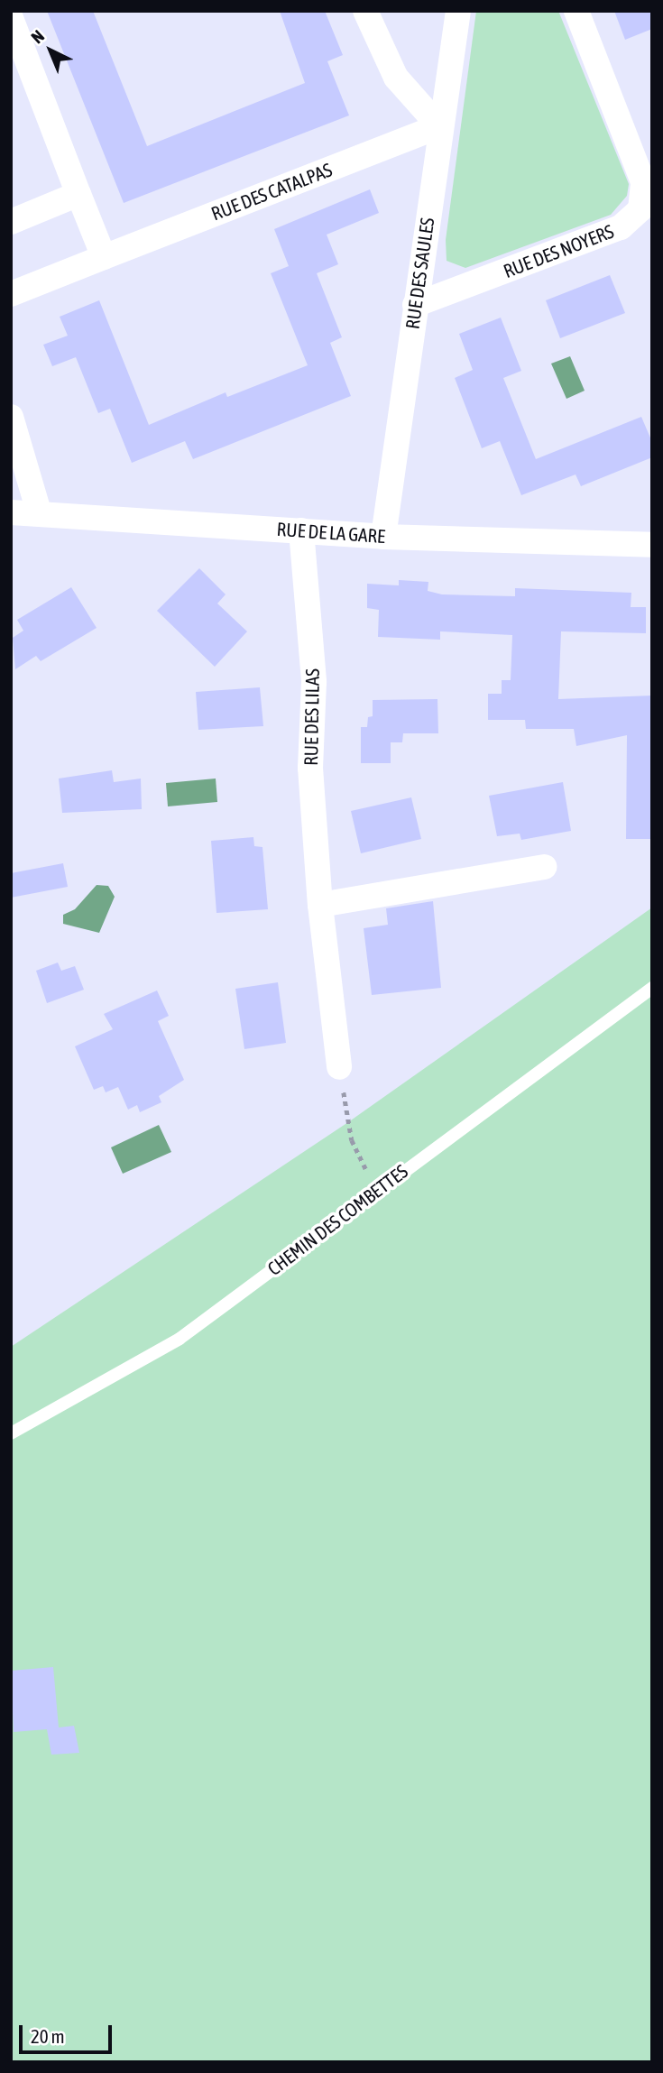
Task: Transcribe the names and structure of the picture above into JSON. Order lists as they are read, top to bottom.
{
  "streets": {
    "street": [
      "RUE DES CATALPAS",
      "RUE DES NOYERS",
      "RUE DES SAULES",
      "RUE DE LA GARE",
      "RUE DES LILAS"
    ],
    "lane": ["CHEMIN DES COMBETTES"]
  },
  "crossings": [
    ["RUE DES CATALPAS", "RUE DES SAULES"],
    ["RUE DES NOYERS", "RUE DES SAULES"],
    ["RUE DES SAULES", "RUE DE LA GARE"],
    ["RUE DE LA GARE", "RUE DES LILAS"]
  ],
  "scale_bar": "20 m",
  "north": "top left"
}
